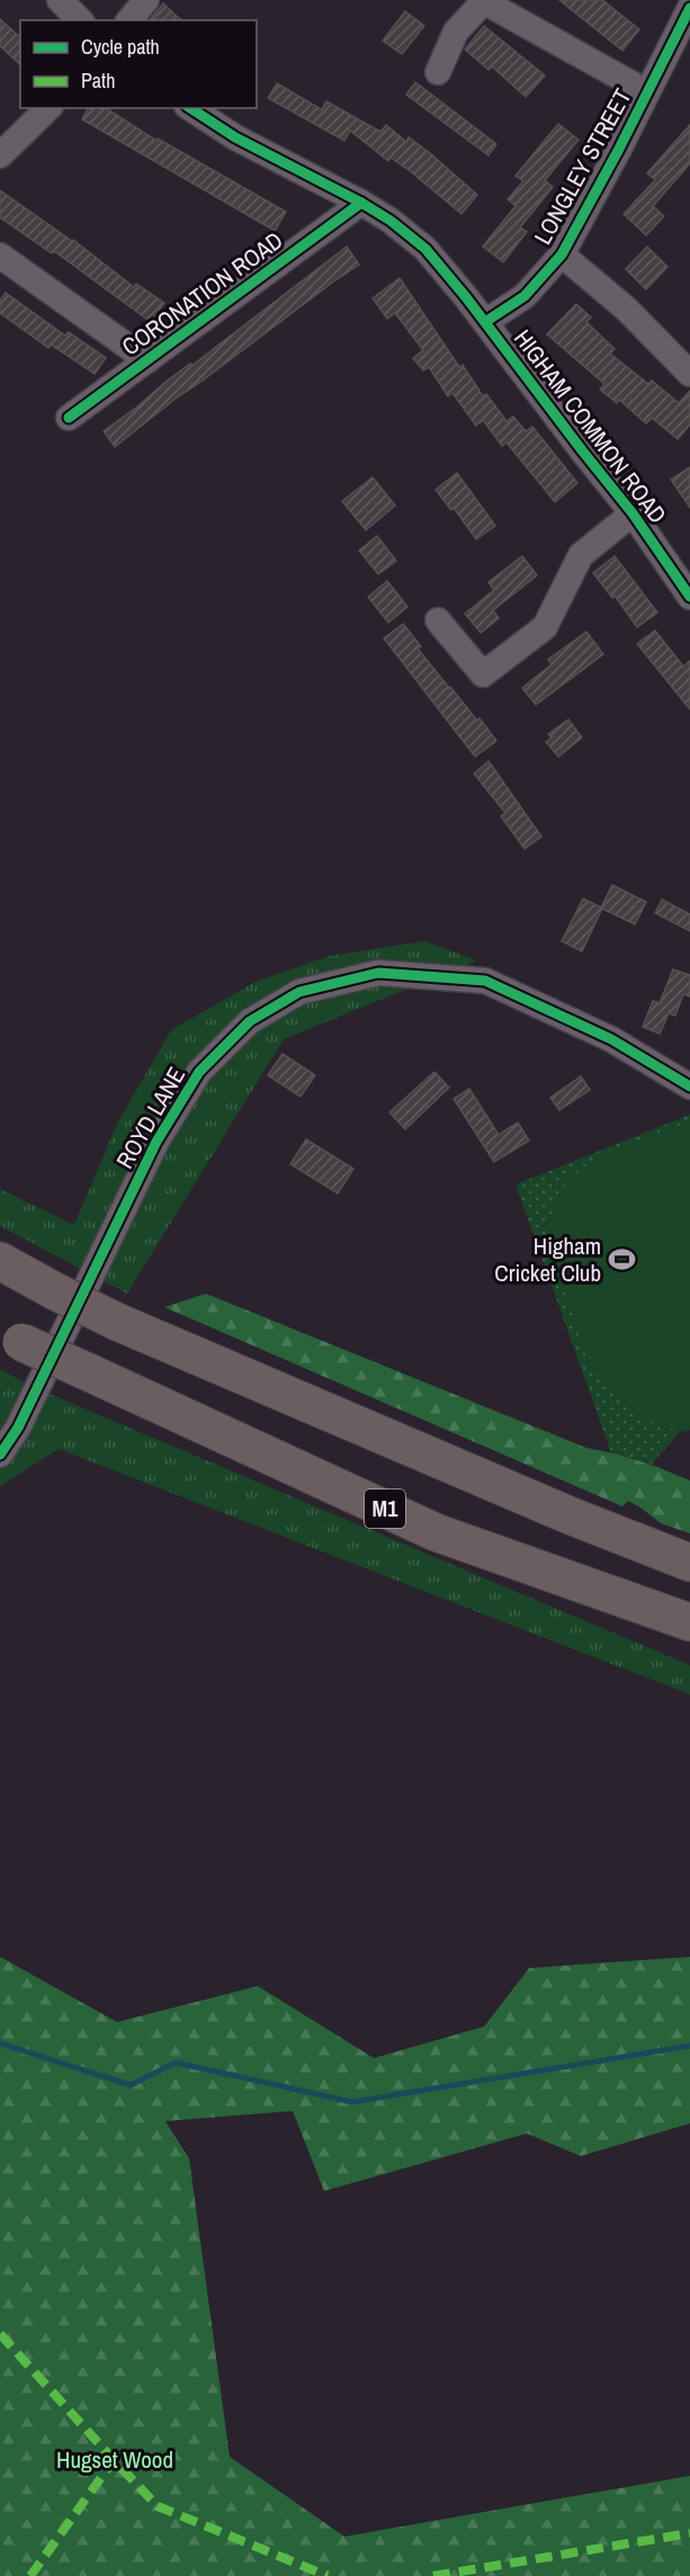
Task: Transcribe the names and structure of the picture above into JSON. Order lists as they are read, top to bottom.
{
  "streets": {
    "highway": ["M1"],
    "street": [
      "LONGLEY STREET",
      "CORONATION ROAD",
      "HIGHAM COMMON ROAD",
      "ROYD LANE"
    ]
  },
  "crossings": [
    ["LONGLEY STREET", "HIGHAM COMMON ROAD"],
    ["CORONATION ROAD", "HIGHAM COMMON ROAD"]
  ],
  "parks": ["Hugset Wood"],
  "places": {
    "sports": ["Higham Cricket Club"]
  },
  "legend": ["Cycle path", "Path"]
}
